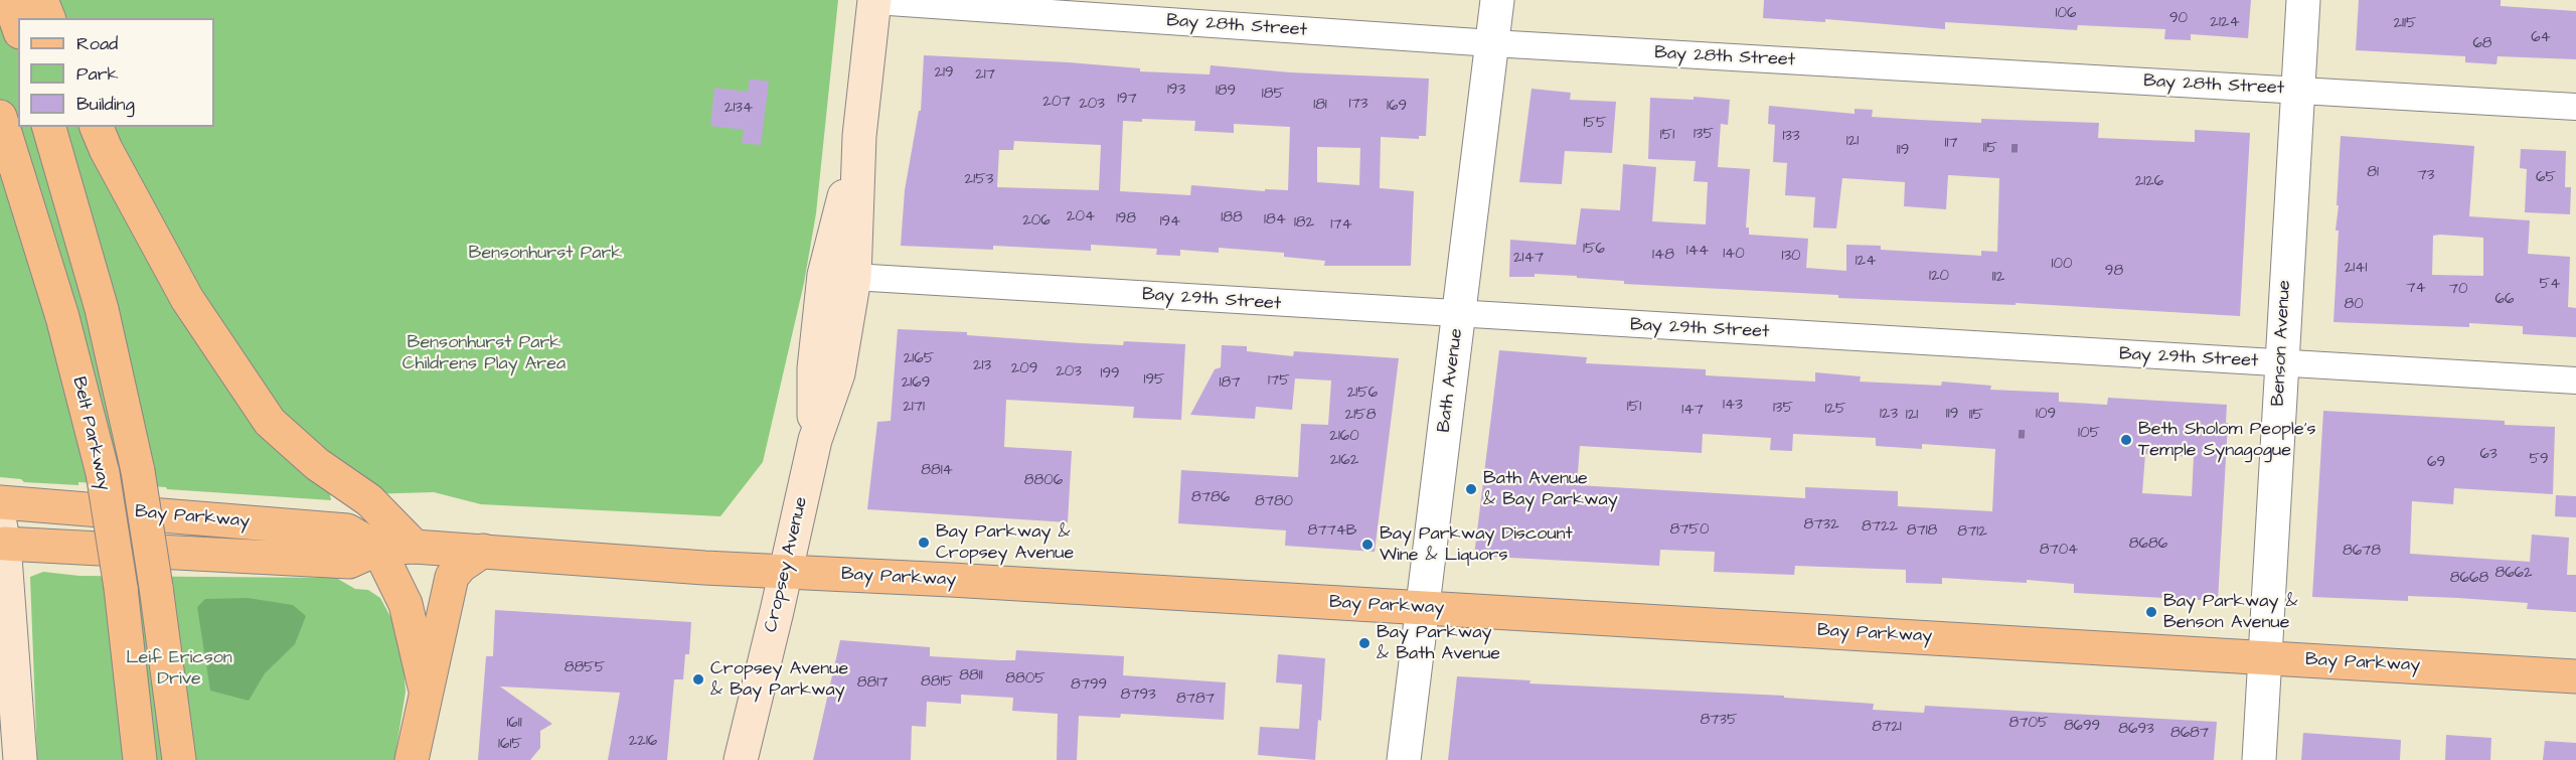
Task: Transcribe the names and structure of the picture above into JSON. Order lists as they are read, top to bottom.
{
  "streets": {
    "main road": ["Belt Parkway", "Bay Parkway", "Cropsey Avenue"],
    "street": [
      "Bay 28th Street",
      "Bay 29th Street",
      "Benson Avenue",
      "Bath Avenue"
    ]
  },
  "crossings": [
    ["Bay 28th Street", "Benson Avenue"],
    ["Bay 28th Street", "Bath Avenue"],
    ["Bay 28th Street", "Cropsey Avenue"],
    ["Bay 29th Street", "Benson Avenue"],
    ["Bay 29th Street", "Bath Avenue"],
    ["Bay 29th Street", "Cropsey Avenue"],
    ["Benson Avenue", "Bay Parkway"],
    ["Bath Avenue", "Bay Parkway"],
    ["Bay Parkway", "Cropsey Avenue"]
  ],
  "parks": ["Bensonhurst Park", "Bensonhurst Park Childrens Play Area", "Leif Ericson Drive"],
  "places": [
    "Beth Sholom People's Temple Synagogue",
    "Bath Avenue & Bay Parkway",
    "Bay Parkway & Cropsey Avenue",
    "Bay Parkway Discount Wine & Liquors",
    "Bay Parkway & Benson Avenue",
    "Bay Parkway & Bath Avenue",
    "Cropsey Avenue & Bay Parkway"
  ],
  "house_numbers": [
    "106",
    "90",
    "2124",
    "2115",
    "64",
    "68",
    "219",
    "217",
    "193",
    "189",
    "185",
    "197",
    "207",
    "203",
    "173",
    "181",
    "169",
    "2134",
    "155",
    "135",
    "151",
    "133",
    "121",
    "117",
    "115",
    "111",
    "119",
    "81",
    "73",
    "65",
    "2153",
    "2126",
    "204",
    "188",
    "198",
    "184",
    "206",
    "194",
    "182",
    "174",
    "156",
    "144",
    "140",
    "148",
    "130",
    "2147",
    "124",
    "100",
    "2141",
    "98",
    "120",
    "112",
    "54",
    "74",
    "70",
    "66",
    "80",
    "2165",
    "213",
    "209",
    "203",
    "199",
    "195",
    "175",
    "2169",
    "187",
    "2156",
    "143",
    "2171",
    "151",
    "135",
    "125",
    "147",
    "123",
    "119",
    "109",
    "2158",
    "121",
    "115",
    "105",
    "111",
    "2160",
    "63",
    "59",
    "2162",
    "69",
    "8814",
    "8806",
    "8786",
    "8780",
    "8732",
    "8722",
    "8750",
    "8774B",
    "8718",
    "8712",
    "8686",
    "8704",
    "8678",
    "8662",
    "8668",
    "8855",
    "8811",
    "8805",
    "8815",
    "8817",
    "8799",
    "8793",
    "8787",
    "8735",
    "1611",
    "8705",
    "8699",
    "8721",
    "8693",
    "8687",
    "2216",
    "1615"
  ],
  "legend": ["Road", "Park", "Building"]
}
